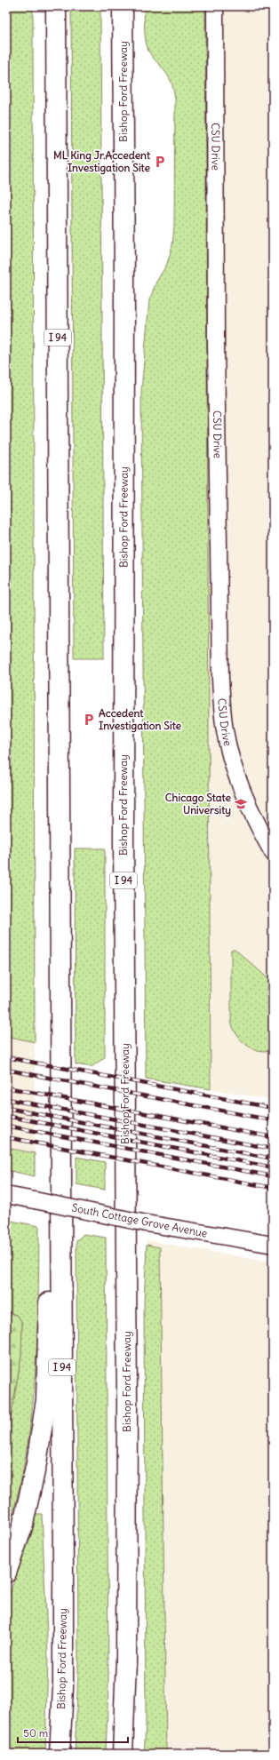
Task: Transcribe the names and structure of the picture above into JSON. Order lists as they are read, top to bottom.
{
  "streets": {
    "highway": ["Bishop Ford Freeway", "I 94"],
    "street": ["CSU Drive", "South Cottage Grove Avenue"]
  },
  "places": {
    "parking": ["ML King Jr.Accedent Investigation Site", "Accedent Investigation Site"],
    "school or university": ["Chicago State University"]
  },
  "scale_bar": "50 m"
}
